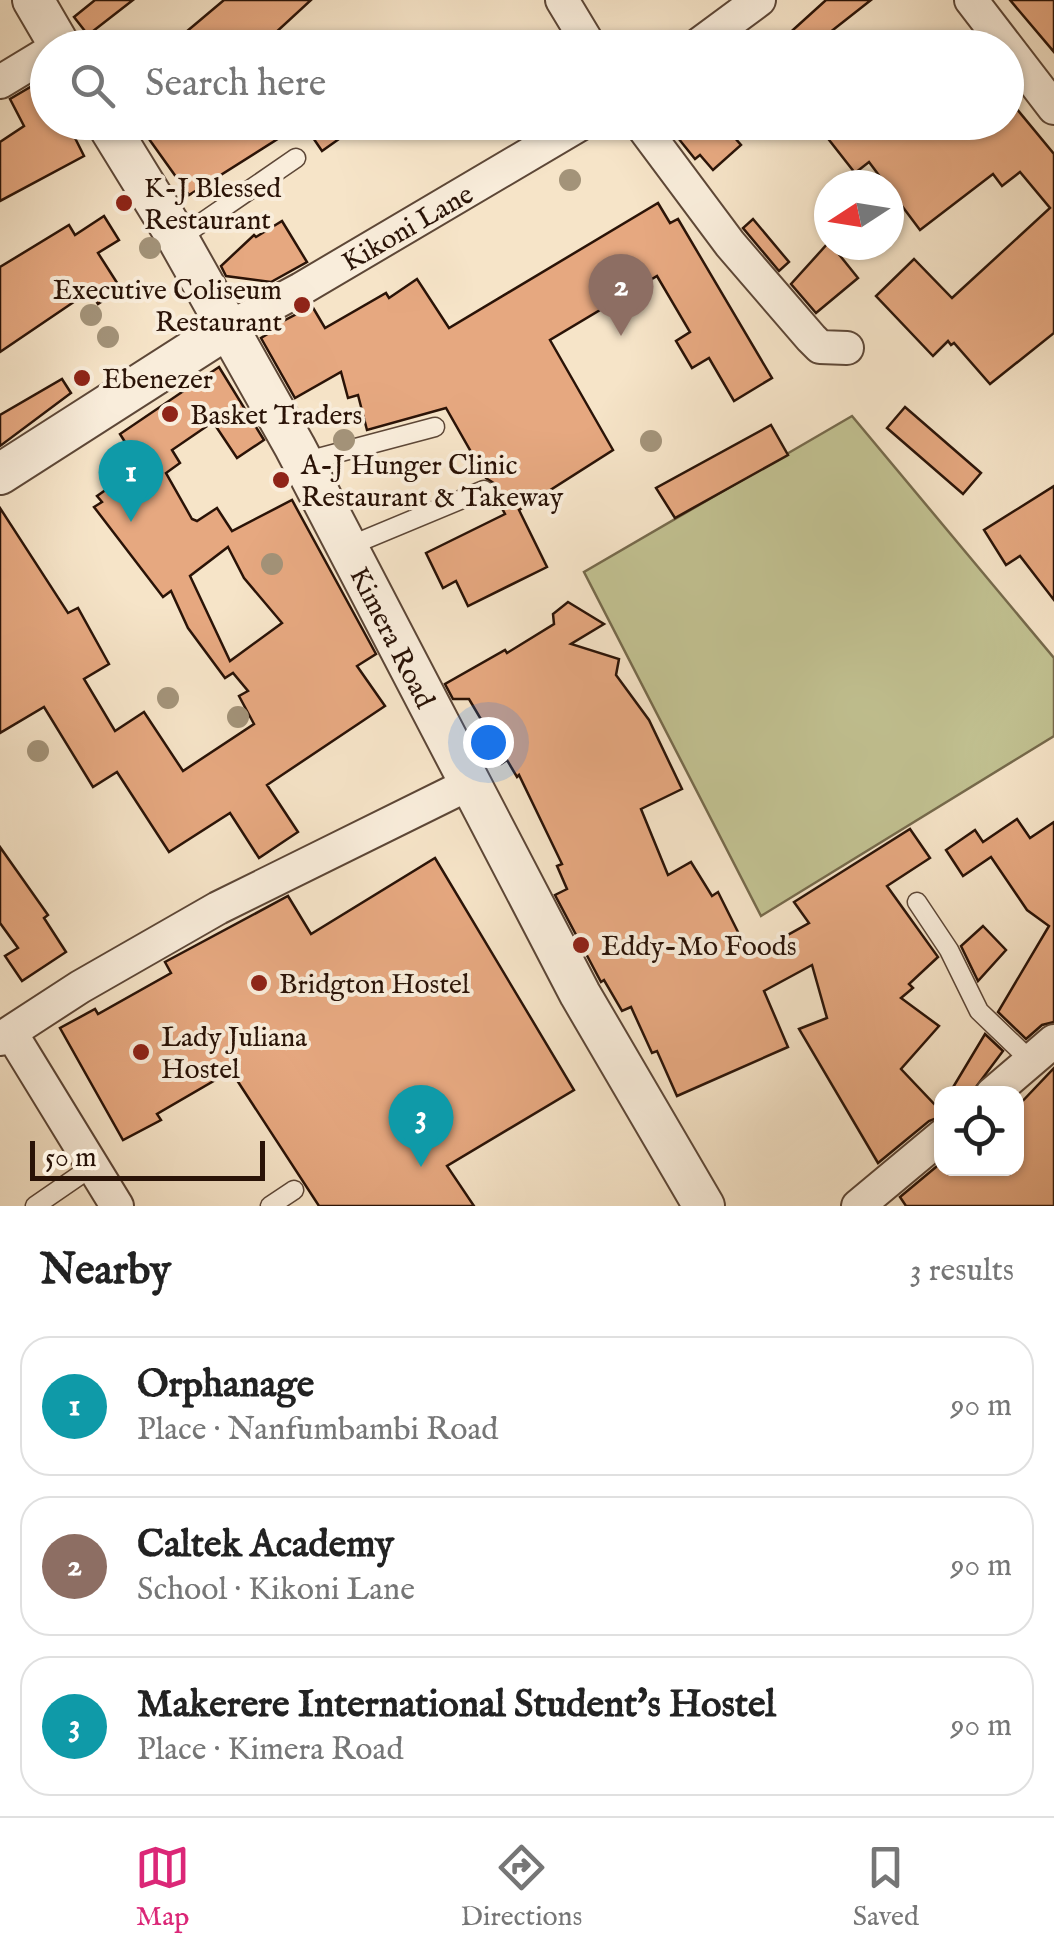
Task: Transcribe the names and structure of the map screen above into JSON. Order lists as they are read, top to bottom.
{
  "streets": {
    "street": ["Kikoni Lane", "Kimera Road"]
  },
  "crossings": [
    ["Kikoni Lane", "Kimera Road"]
  ],
  "places": [
    "K-J Blessed Restaurant",
    "Executive Coliseum Restaurant",
    "Ebenezer",
    "Basket Traders",
    "A-J Hunger Clinic Restaurant & Takeway",
    "Eddy-Mo Foods",
    "Bridgton Hostel",
    "Lady Juliana Hostel"
  ],
  "scale_bar": "50 m",
  "north": "left",
  "page": {
    "search": "Search here",
    "pins": ["2", "1", "3"],
    "scale": "50 m",
    "heading": ["Nearby", "3 results"],
    "list": [
      {
        "mark": "1",
        "name": "Orphanage",
        "note": "Place · Nanfumbambi Road",
        "value": "90 m"
      },
      {
        "mark": "2",
        "name": "Caltek Academy",
        "note": "School · Kikoni Lane",
        "value": "90 m"
      },
      {
        "mark": "3",
        "name": "Makerere International Student's Hostel",
        "note": "Place · Kimera Road",
        "value": "90 m"
      }
    ],
    "nav": ["Map", "Directions", "Saved"]
  }
}
